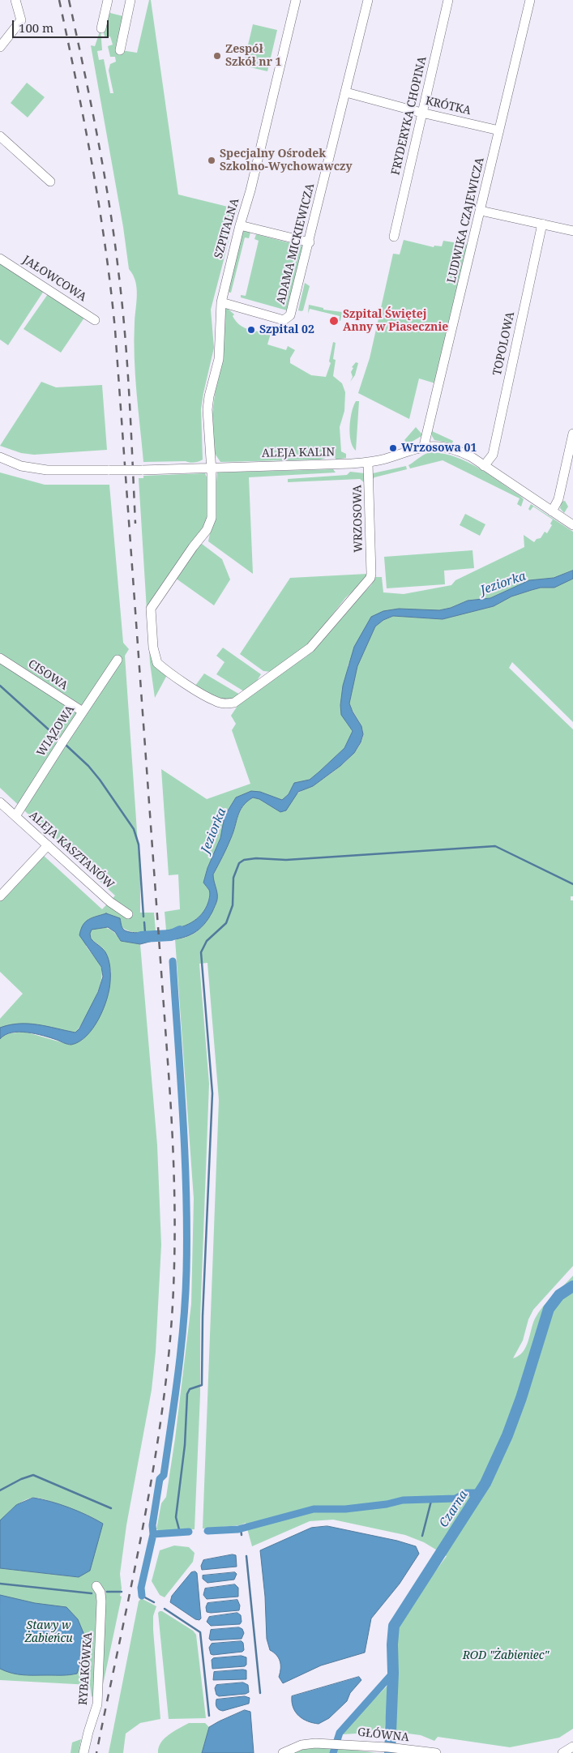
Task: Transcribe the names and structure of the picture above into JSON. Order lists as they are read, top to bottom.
{
  "streets": {
    "street": [
      "KRÓTKA",
      "FRYDERYKA CHOPINA",
      "LUDWIKA CZAJEWICZA",
      "SZPITALNA",
      "ADAMA MICKIEWICZA",
      "JAŁOWCOWA",
      "TOPOLOWA",
      "ALEJA KALIN",
      "WRZOSOWA",
      "CISOWA",
      "WIĄZOWA",
      "ALEJA KASZTANÓW",
      "RYBAKÓWKA",
      "GŁÓWNA"
    ]
  },
  "crossings": [
    ["KRÓTKA", "FRYDERYKA CHOPINA"],
    ["KRÓTKA", "LUDWIKA CZAJEWICZA"],
    ["KRÓTKA", "ADAMA MICKIEWICZA"],
    ["LUDWIKA CZAJEWICZA", "ALEJA KALIN"],
    ["SZPITALNA", "ADAMA MICKIEWICZA"],
    ["SZPITALNA", "ALEJA KALIN"],
    ["SZPITALNA", "WRZOSOWA"],
    ["TOPOLOWA", "ALEJA KALIN"],
    ["ALEJA KALIN", "WRZOSOWA"],
    ["CISOWA", "WIĄZOWA"],
    ["WIĄZOWA", "ALEJA KASZTANÓW"]
  ],
  "water": ["Jeziorka", "Czarna"],
  "parks": ["Stawy w Żabieńcu", "ROD \"Żabieniec\""],
  "places": [
    "Zespół Szkół nr 1",
    "Specjalny Ośrodek Szkolno-Wychowawczy",
    "Szpital Świętej Anny w Piasecznie",
    "Szpital 02",
    "Wrzosowa 01"
  ],
  "scale_bar": "100 m"
}
